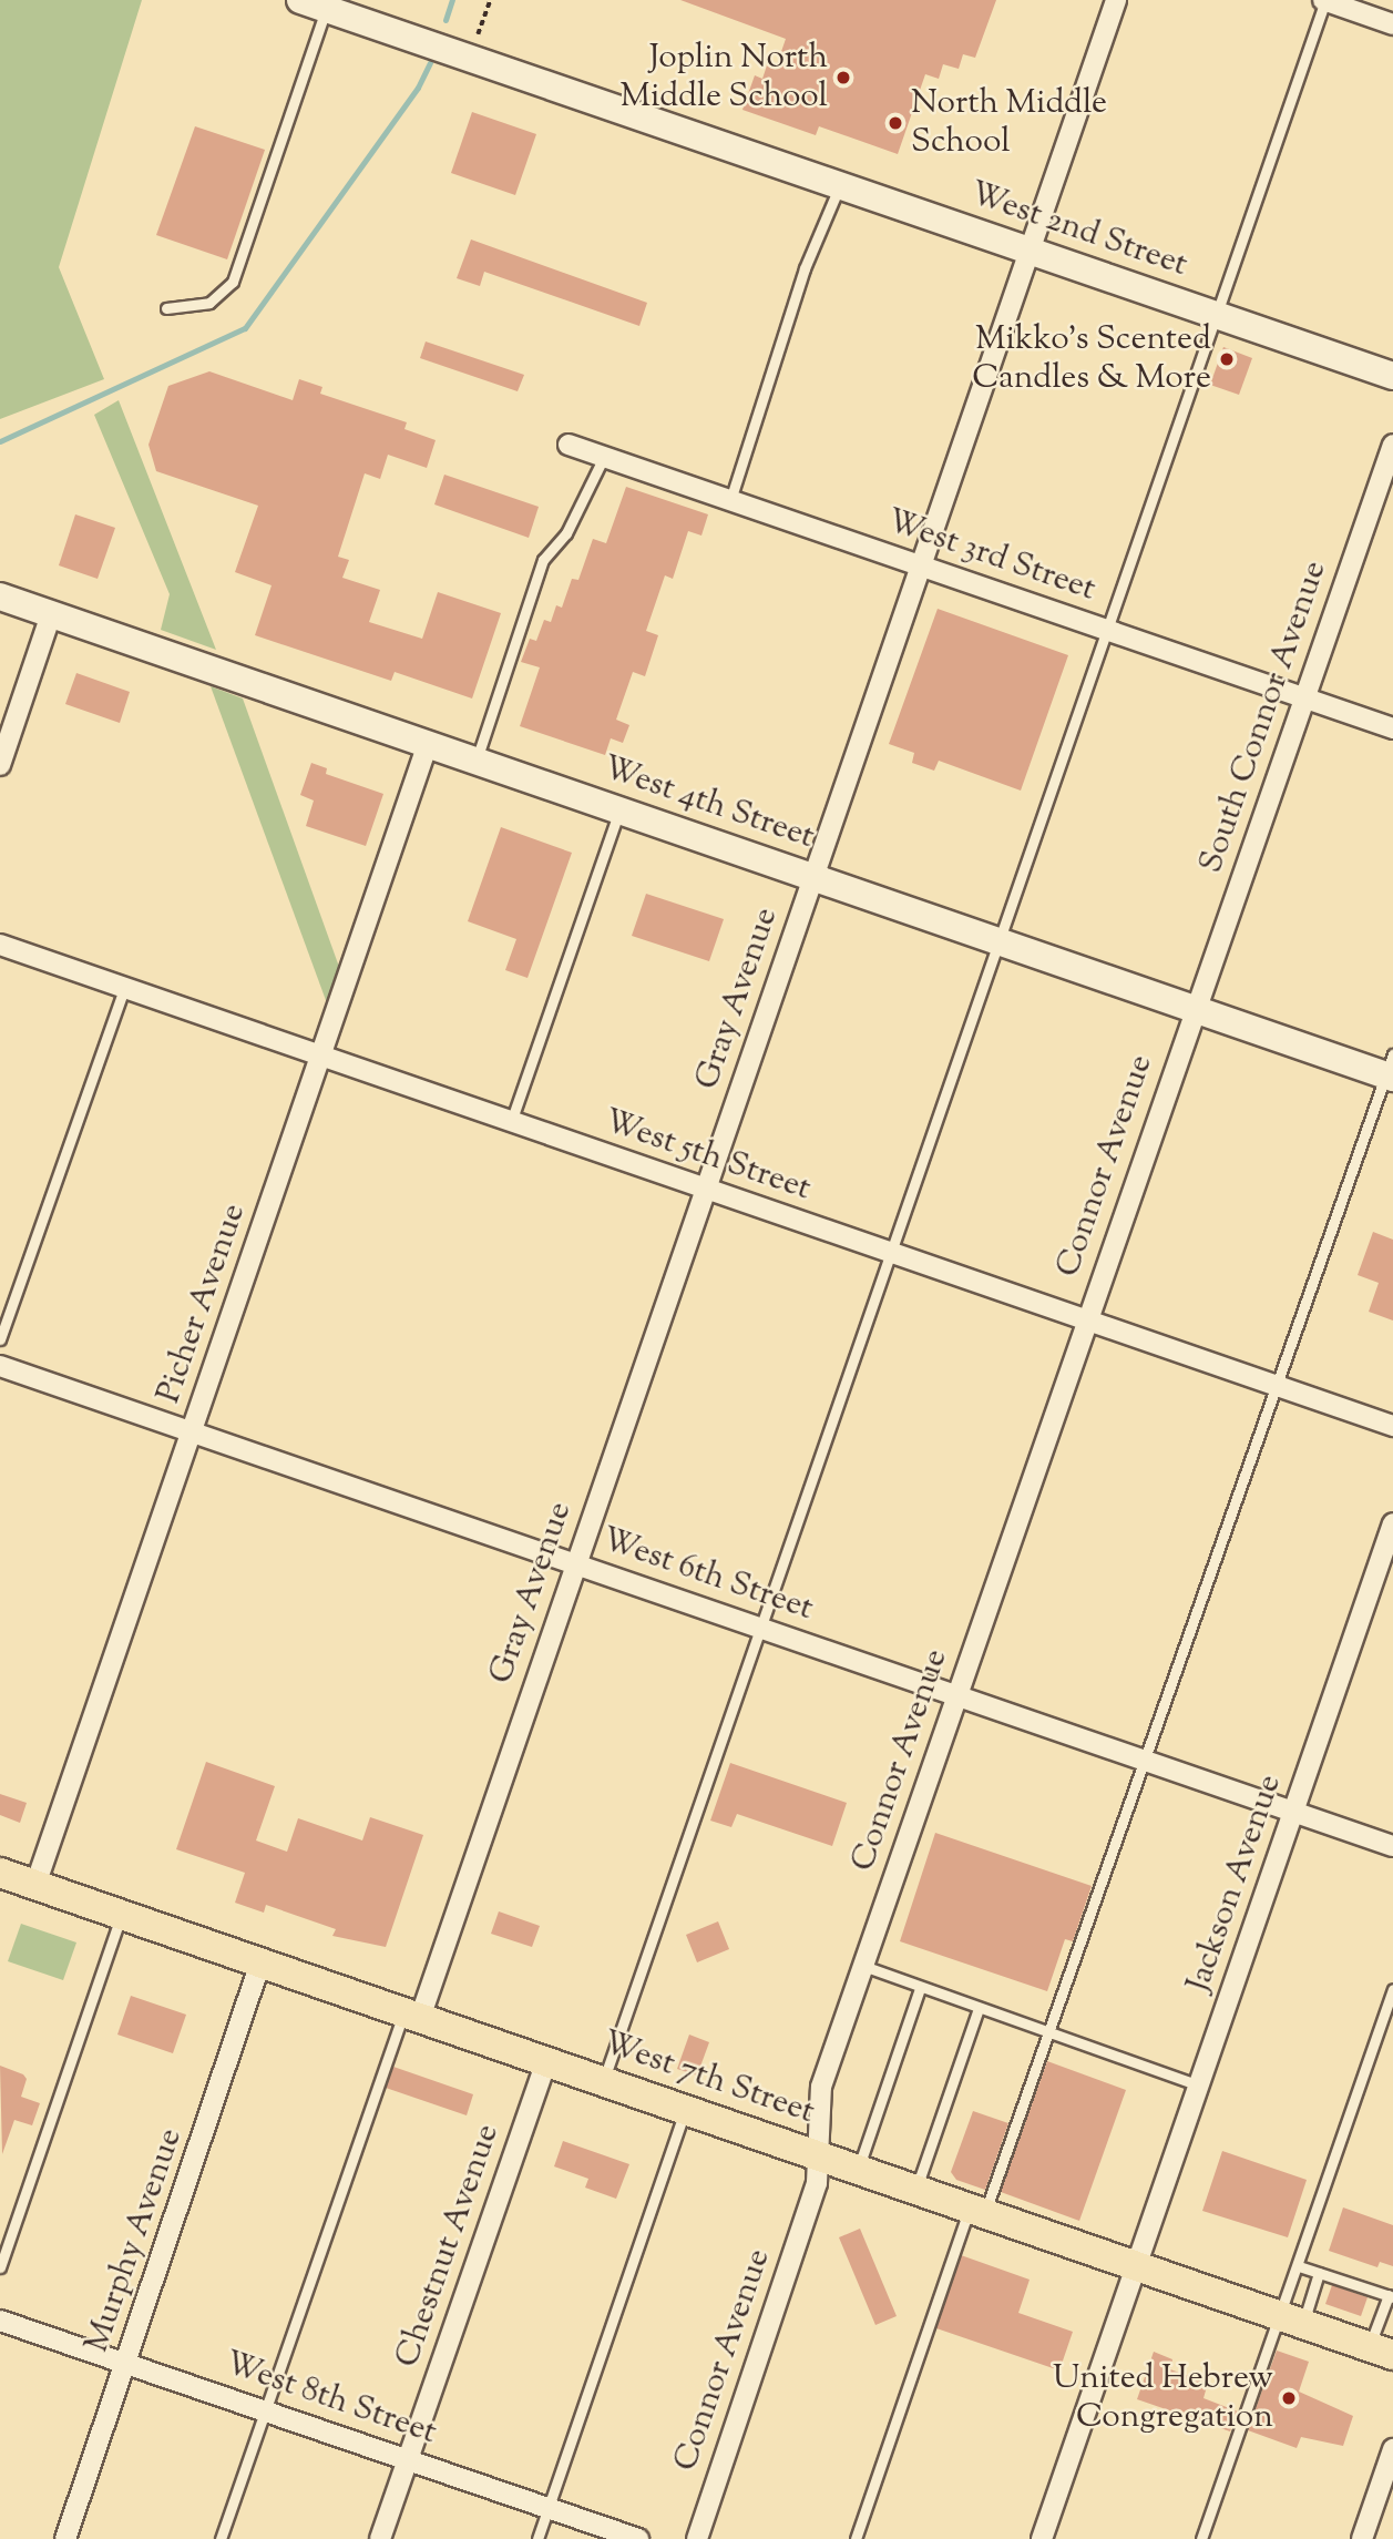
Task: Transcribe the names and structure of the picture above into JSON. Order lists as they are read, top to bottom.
{
  "streets": {
    "main road": ["West 7th Street"],
    "street": [
      "West 2nd Street",
      "West 3rd Street",
      "South Connor Avenue",
      "West 4th Street",
      "Gray Avenue",
      "West 5th Street",
      "Connor Avenue",
      "Picher Avenue",
      "West 6th Street",
      "Jackson Avenue",
      "Murphy Avenue",
      "Chestnut Avenue",
      "West 8th Street"
    ]
  },
  "crossings": [
    ["West 2nd Street", "Gray Avenue"],
    ["West 3rd Street", "South Connor Avenue"],
    ["West 3rd Street", "Gray Avenue"],
    ["South Connor Avenue", "West 4th Street"],
    ["South Connor Avenue", "Connor Avenue"],
    ["West 4th Street", "Gray Avenue"],
    ["West 4th Street", "Connor Avenue"],
    ["West 4th Street", "Picher Avenue"],
    ["Gray Avenue", "West 5th Street"],
    ["Gray Avenue", "West 6th Street"],
    ["Gray Avenue", "West 7th Street"],
    ["West 5th Street", "Connor Avenue"],
    ["West 5th Street", "Picher Avenue"],
    ["Connor Avenue", "West 6th Street"],
    ["Connor Avenue", "West 7th Street"],
    ["Picher Avenue", "West 6th Street"],
    ["Picher Avenue", "West 7th Street"],
    ["West 6th Street", "Jackson Avenue"],
    ["Jackson Avenue", "West 7th Street"],
    ["West 7th Street", "Murphy Avenue"],
    ["West 7th Street", "Chestnut Avenue"],
    ["Murphy Avenue", "West 8th Street"],
    ["Chestnut Avenue", "West 8th Street"]
  ],
  "places": [
    "Joplin North Middle School",
    "North Middle School",
    "Mikko's Scented Candles & More",
    "United Hebrew Congregation"
  ]
}
